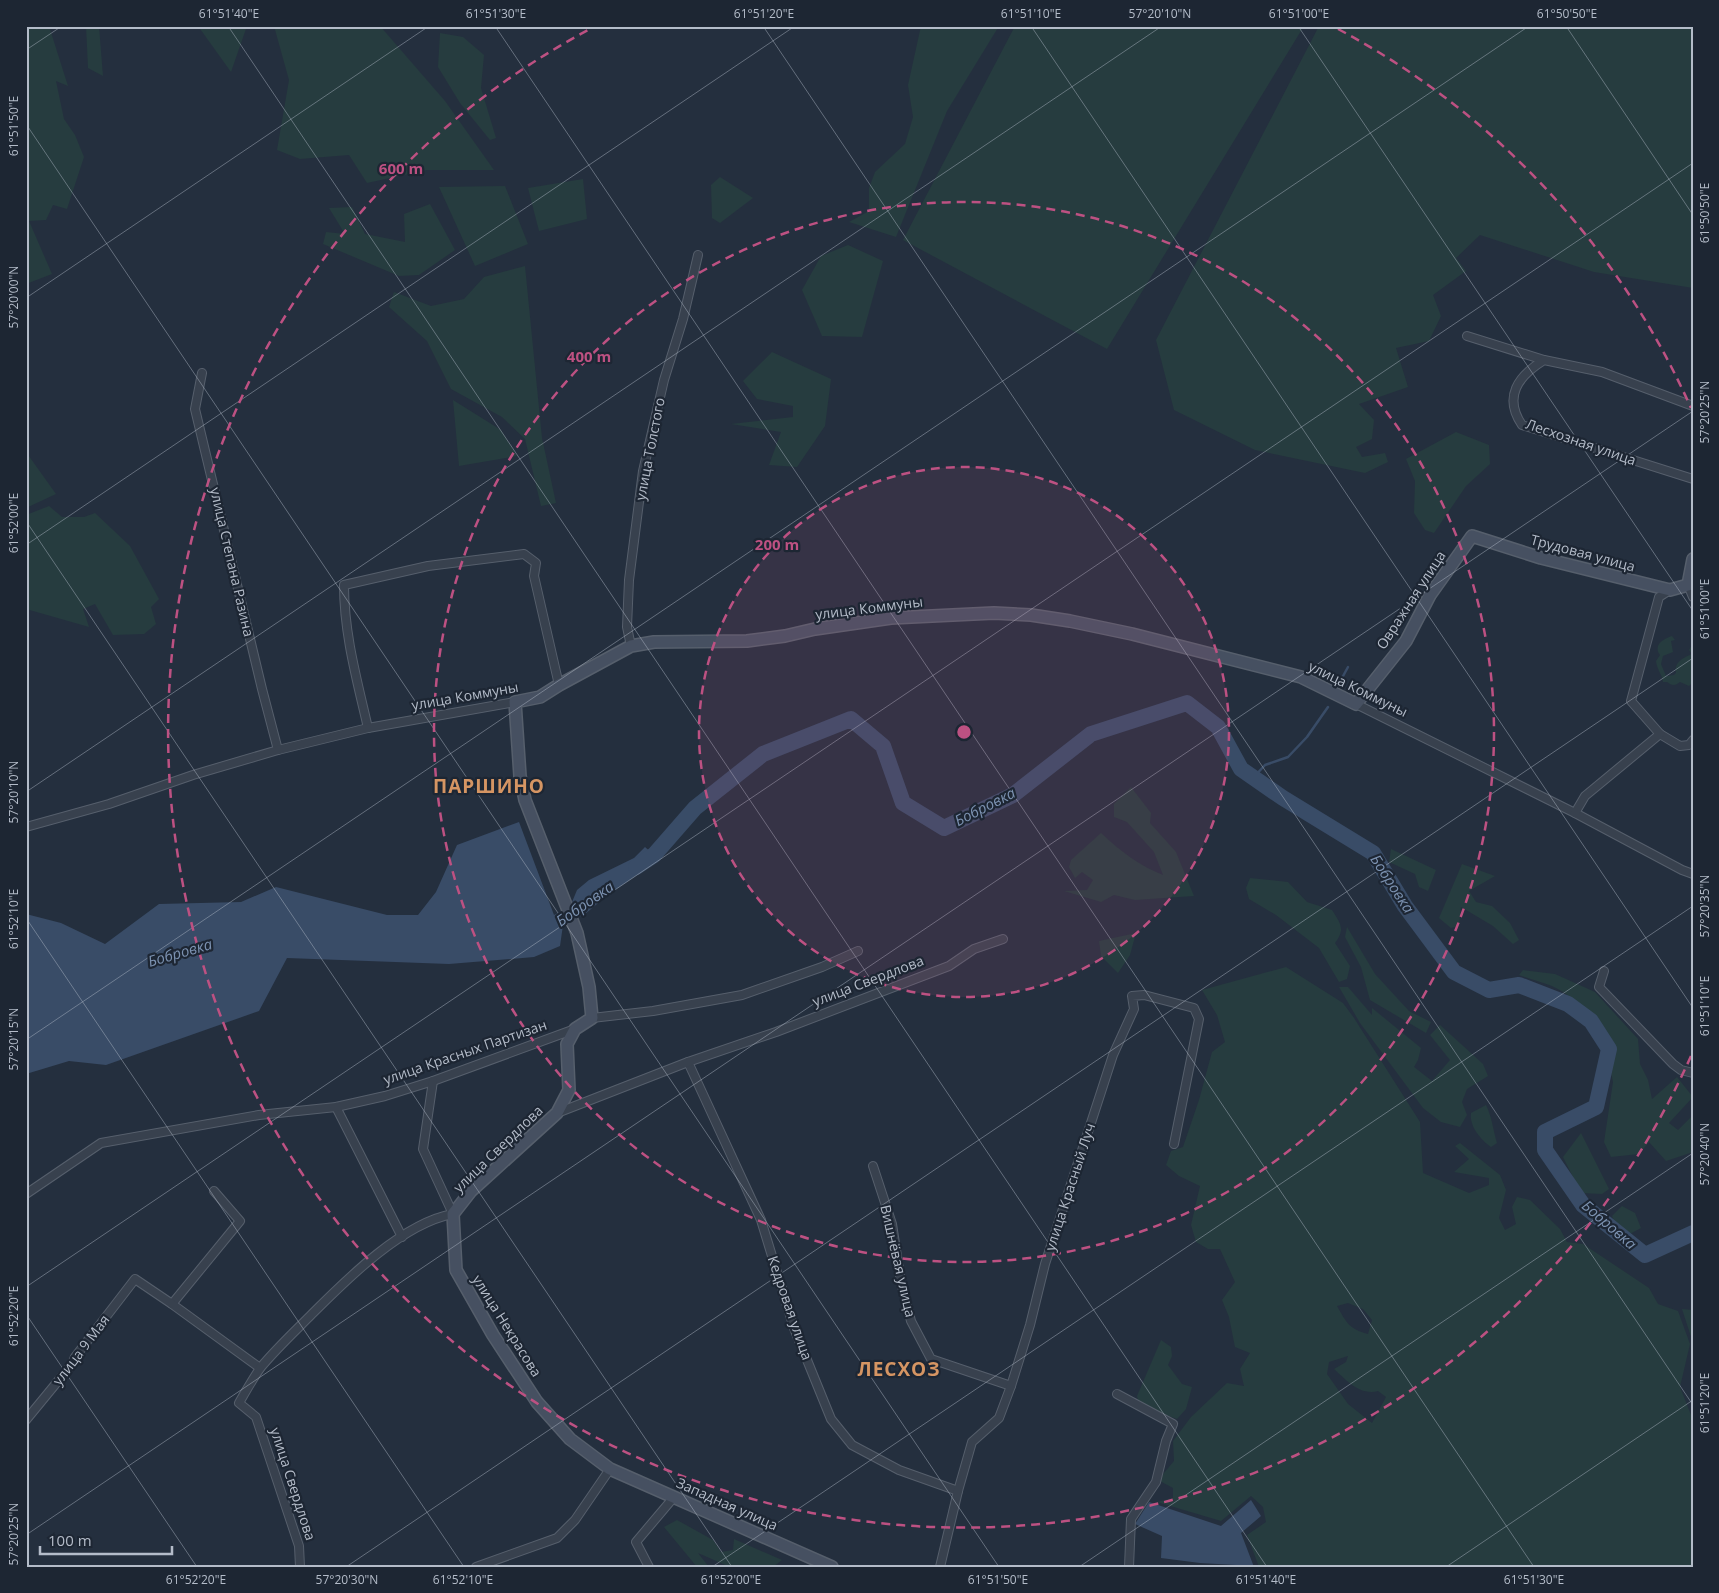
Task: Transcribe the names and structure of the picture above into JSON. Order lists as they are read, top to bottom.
{
  "streets": {
    "street": [
      "Лесхозная улица",
      "улица Толстого",
      "Трудовая улица",
      "улица Степана Разина",
      "Овражная улица",
      "улица Коммуны",
      "улица Свердлова",
      "улица Красных Партизан",
      "улица Красный Луч",
      "Вишнёвая улица",
      "Кедровая улица",
      "улица Некрасова",
      "улица 9 Мая",
      "Западная улица"
    ]
  },
  "crossings": [
    ["улица Толстого", "улица Коммуны"],
    ["Трудовая улица", "Овражная улица"],
    ["улица Степана Разина", "улица Коммуны"],
    ["Овражная улица", "улица Коммуны"],
    ["улица Свердлова", "Кедровая улица"],
    ["улица Свердлова", "улица Некрасова"],
    ["улица Красных Партизан", "улица Некрасова"],
    ["улица Красный Луч", "Вишнёвая улица"],
    ["улица Красный Луч", "Кедровая улица"],
    ["улица Некрасова", "Западная улица"]
  ],
  "districts": ["ПАРШИНО", "ЛЕСХОЗ"],
  "water": ["Бобровка"],
  "scale_bar": "100 m",
  "coordinates": [
    "61°51'40\"E",
    "61°51'30\"E",
    "61°51'20\"E",
    "61°51'10\"E",
    "57°20'10\"N",
    "61°51'00\"E",
    "61°50'50\"E",
    "61°51'50\"E",
    "57°20'00\"N",
    "57°20'25\"N",
    "61°52'00\"E",
    "57°20'35\"N",
    "61°52'10\"E",
    "57°20'15\"N",
    "57°20'40\"N",
    "61°52'20\"E",
    "57°20'30\"N"
  ],
  "rings": ["600 m", "400 m", "200 m"]
}
